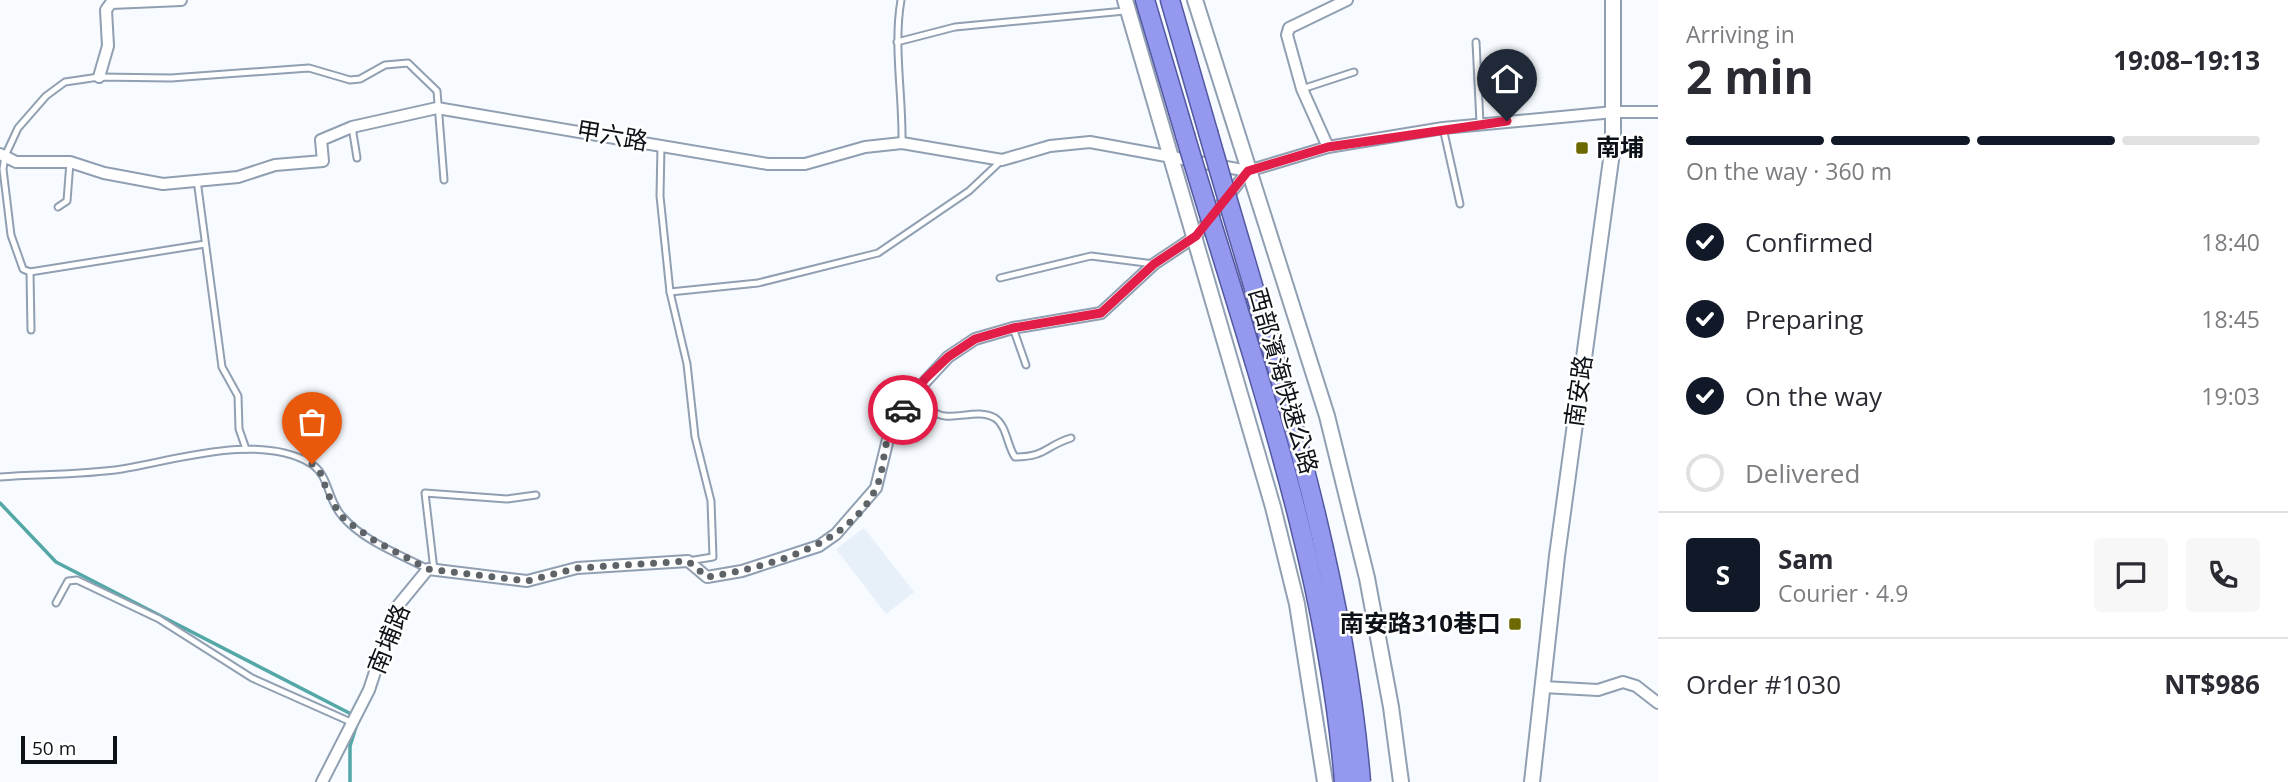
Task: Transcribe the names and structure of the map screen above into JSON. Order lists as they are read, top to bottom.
{
  "streets": {
    "highway": ["西部濱海快速公路"],
    "street": ["甲六路", "南安路", "南埔路"]
  },
  "places": {
    "transit": ["南埔", "南安路310巷口"]
  },
  "scale_bar": "50 m",
  "page": {
    "heading": ["2 min", "Arriving in", "19:08–19:13"],
    "panel": [
      "Sam",
      "Courier · 4.9",
      "Order #1030",
      "NT$986"
    ],
    "bar": "On the way · 360 m",
    "list": [
      ["Confirmed", "18:40"],
      ["Preparing", "18:45"],
      ["On the way", "19:03"],
      "Delivered"
    ],
    "round": "S",
    "scale": "50 m"
  }
}
